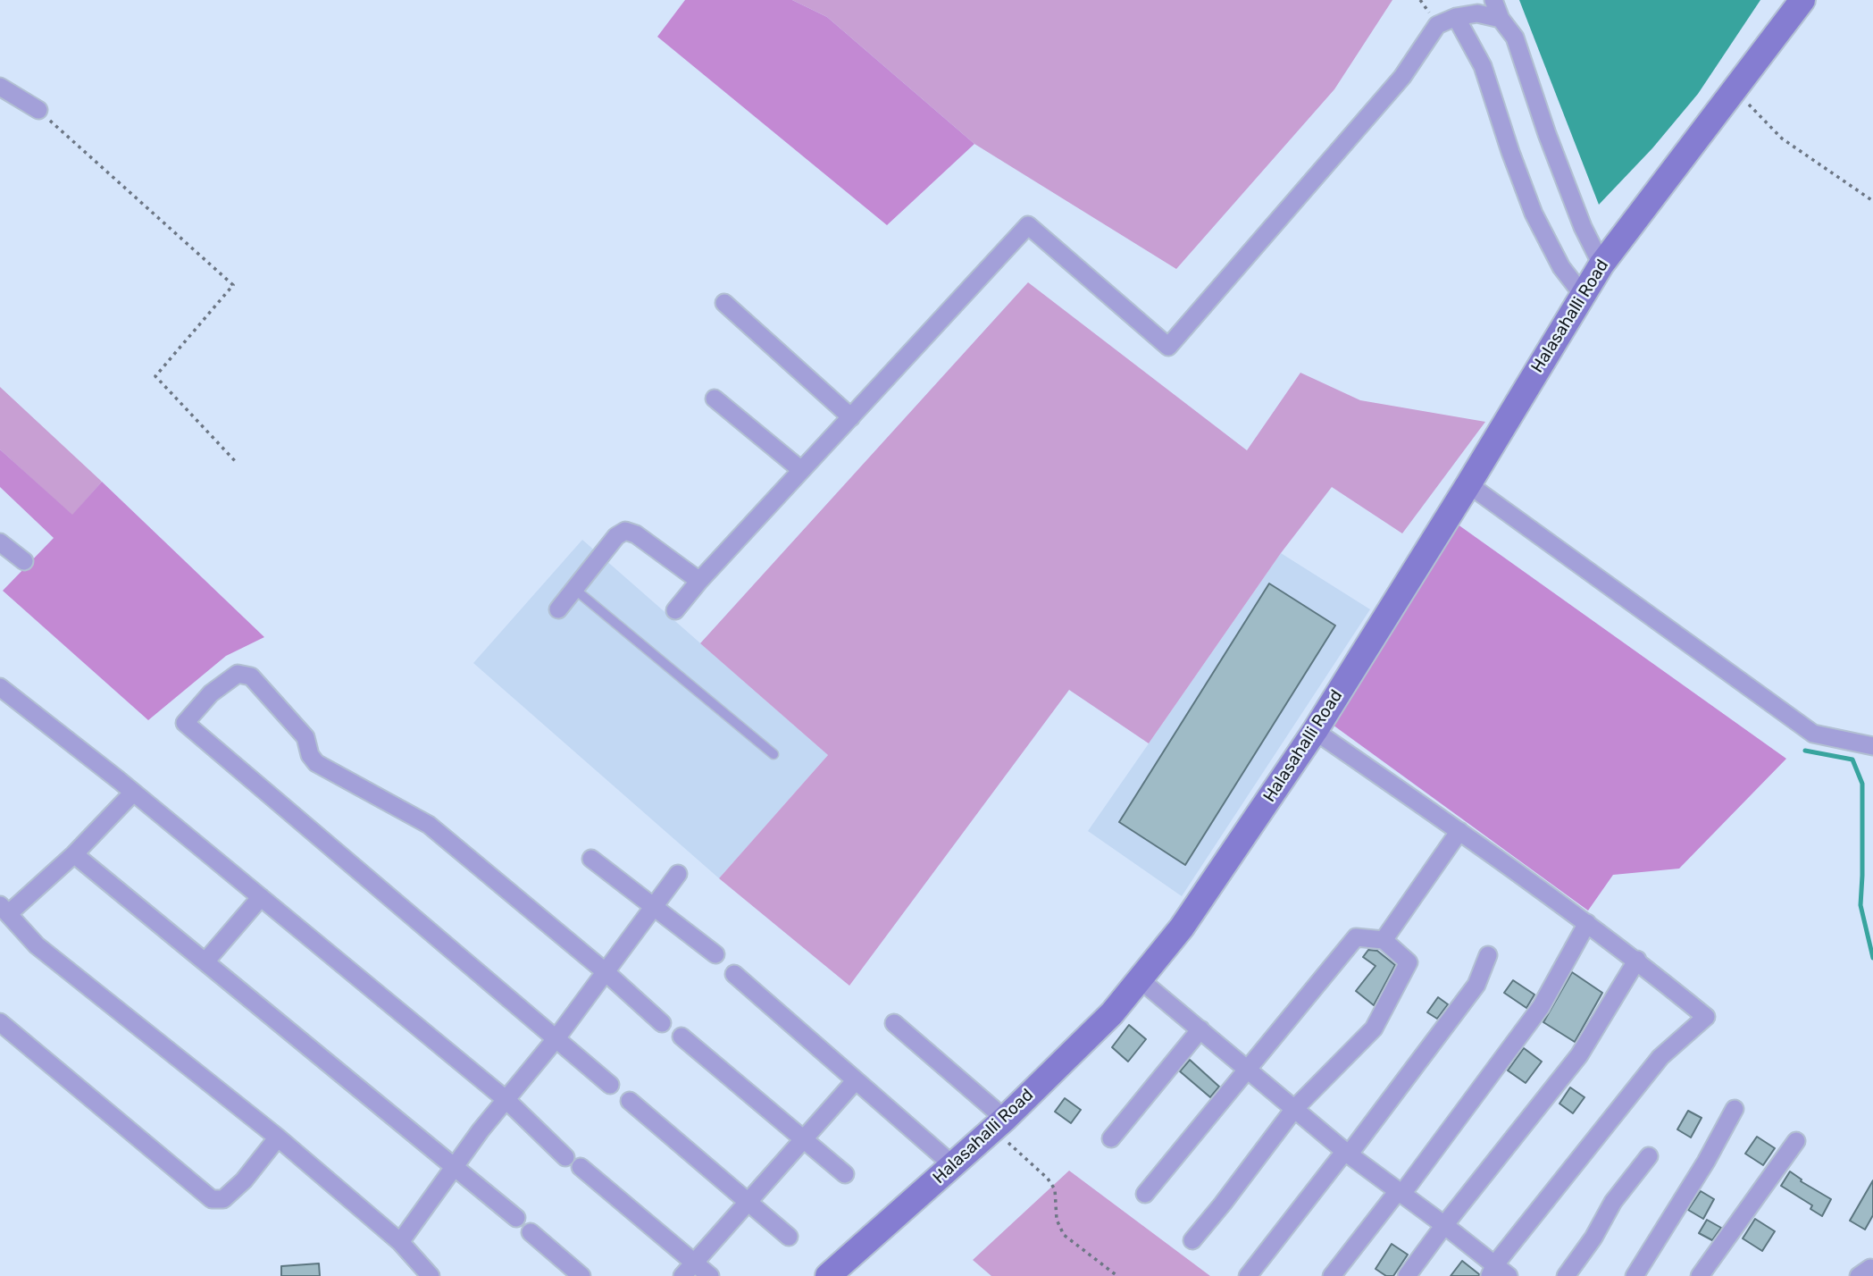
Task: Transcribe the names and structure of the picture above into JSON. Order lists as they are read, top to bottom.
{
  "streets": {
    "main road": ["Halasahalli Road"]
  }
}
